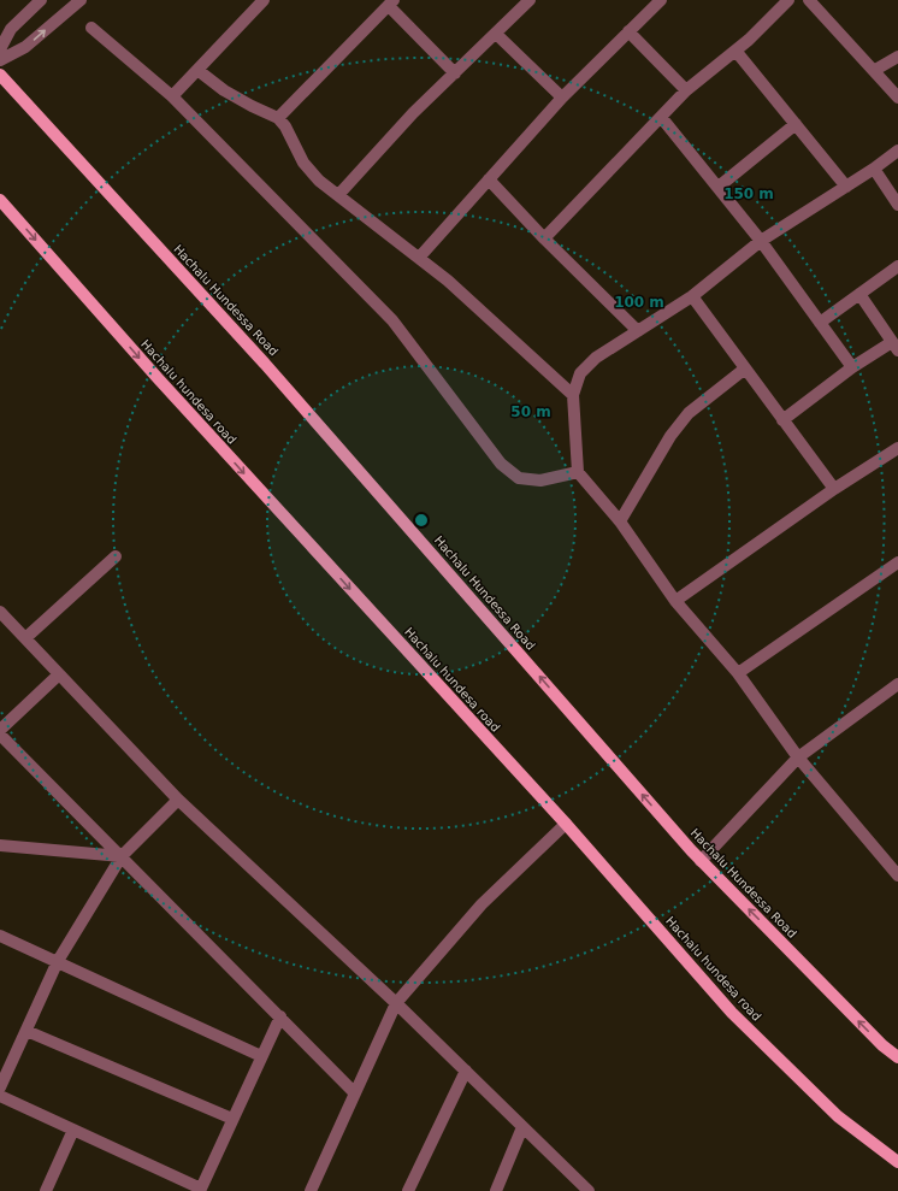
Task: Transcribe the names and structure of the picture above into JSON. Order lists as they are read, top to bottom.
{
  "streets": {
    "main road": ["Hachalu Hundessa Road", "Hachalu hundesa road"]
  },
  "one_way": ["Hachalu Hundessa Road", "Hachalu hundesa road"],
  "rings": ["150 m", "100 m", "50 m"]
}
